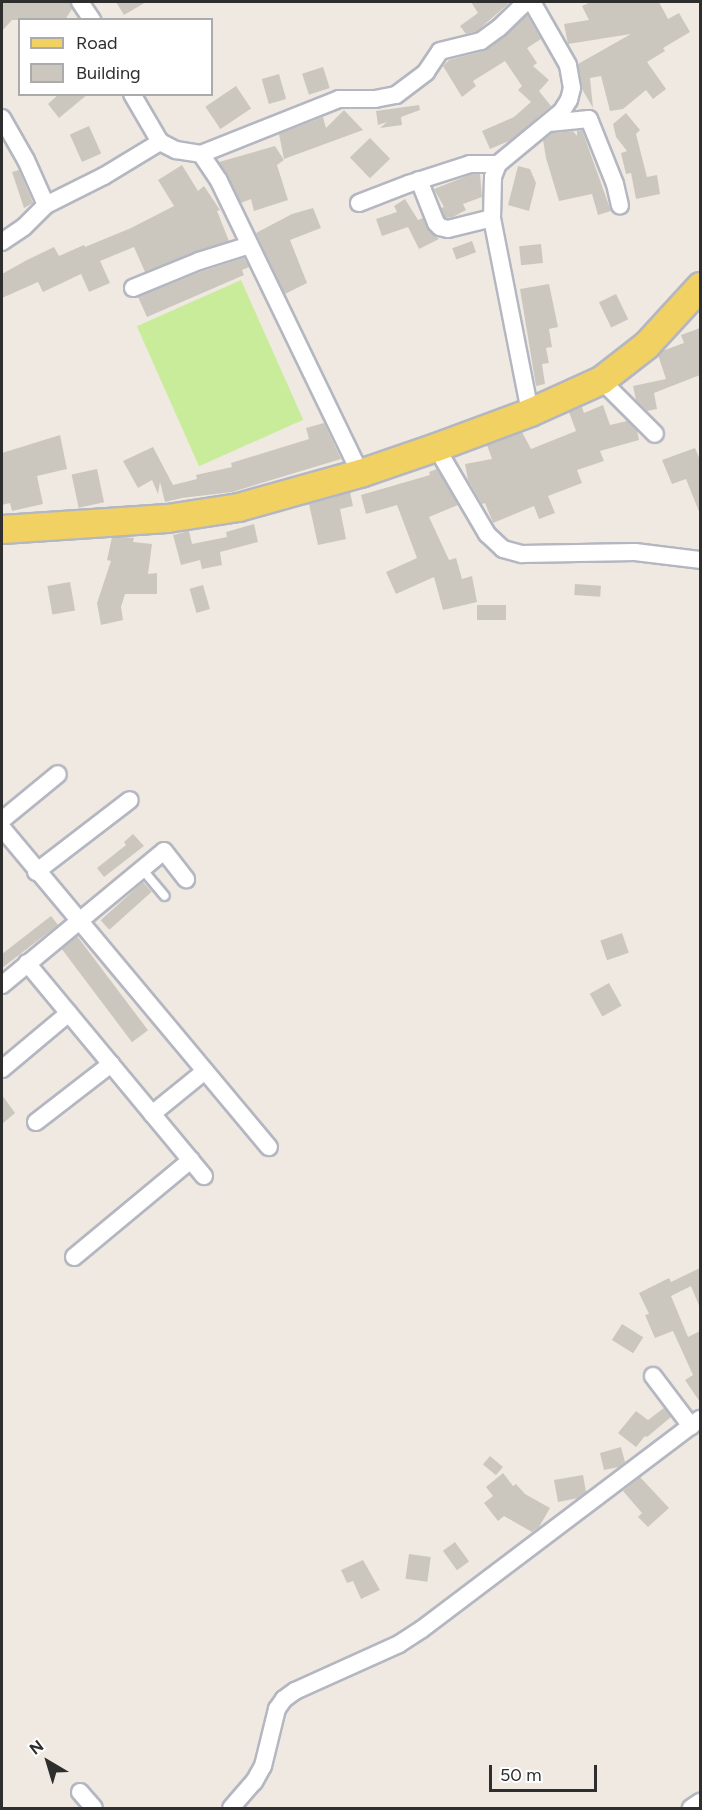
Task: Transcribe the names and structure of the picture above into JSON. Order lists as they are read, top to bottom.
{
  "legend": ["Road", "Building"],
  "scale_bar": "50 m",
  "north": "top left"
}
